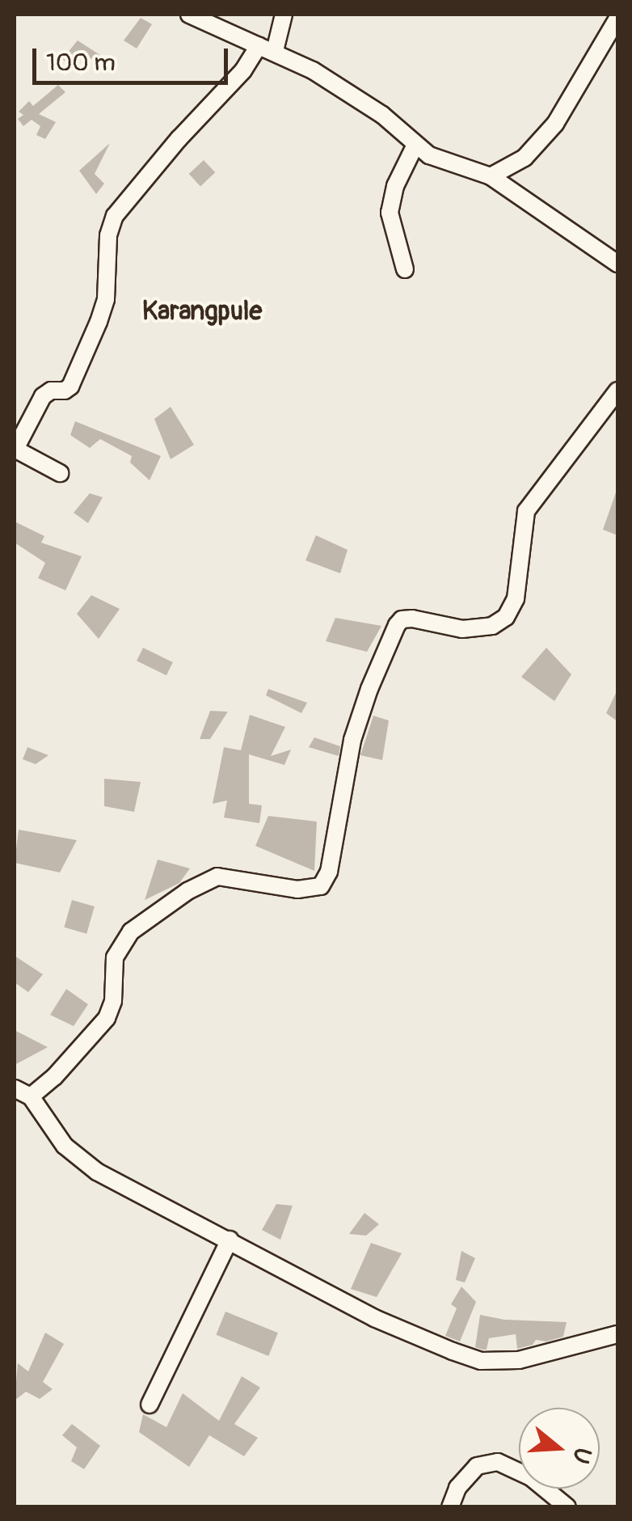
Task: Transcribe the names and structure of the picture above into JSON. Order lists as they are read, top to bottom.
{
  "districts": ["Karangpule"],
  "scale_bar": "100 m",
  "north": "right"
}
